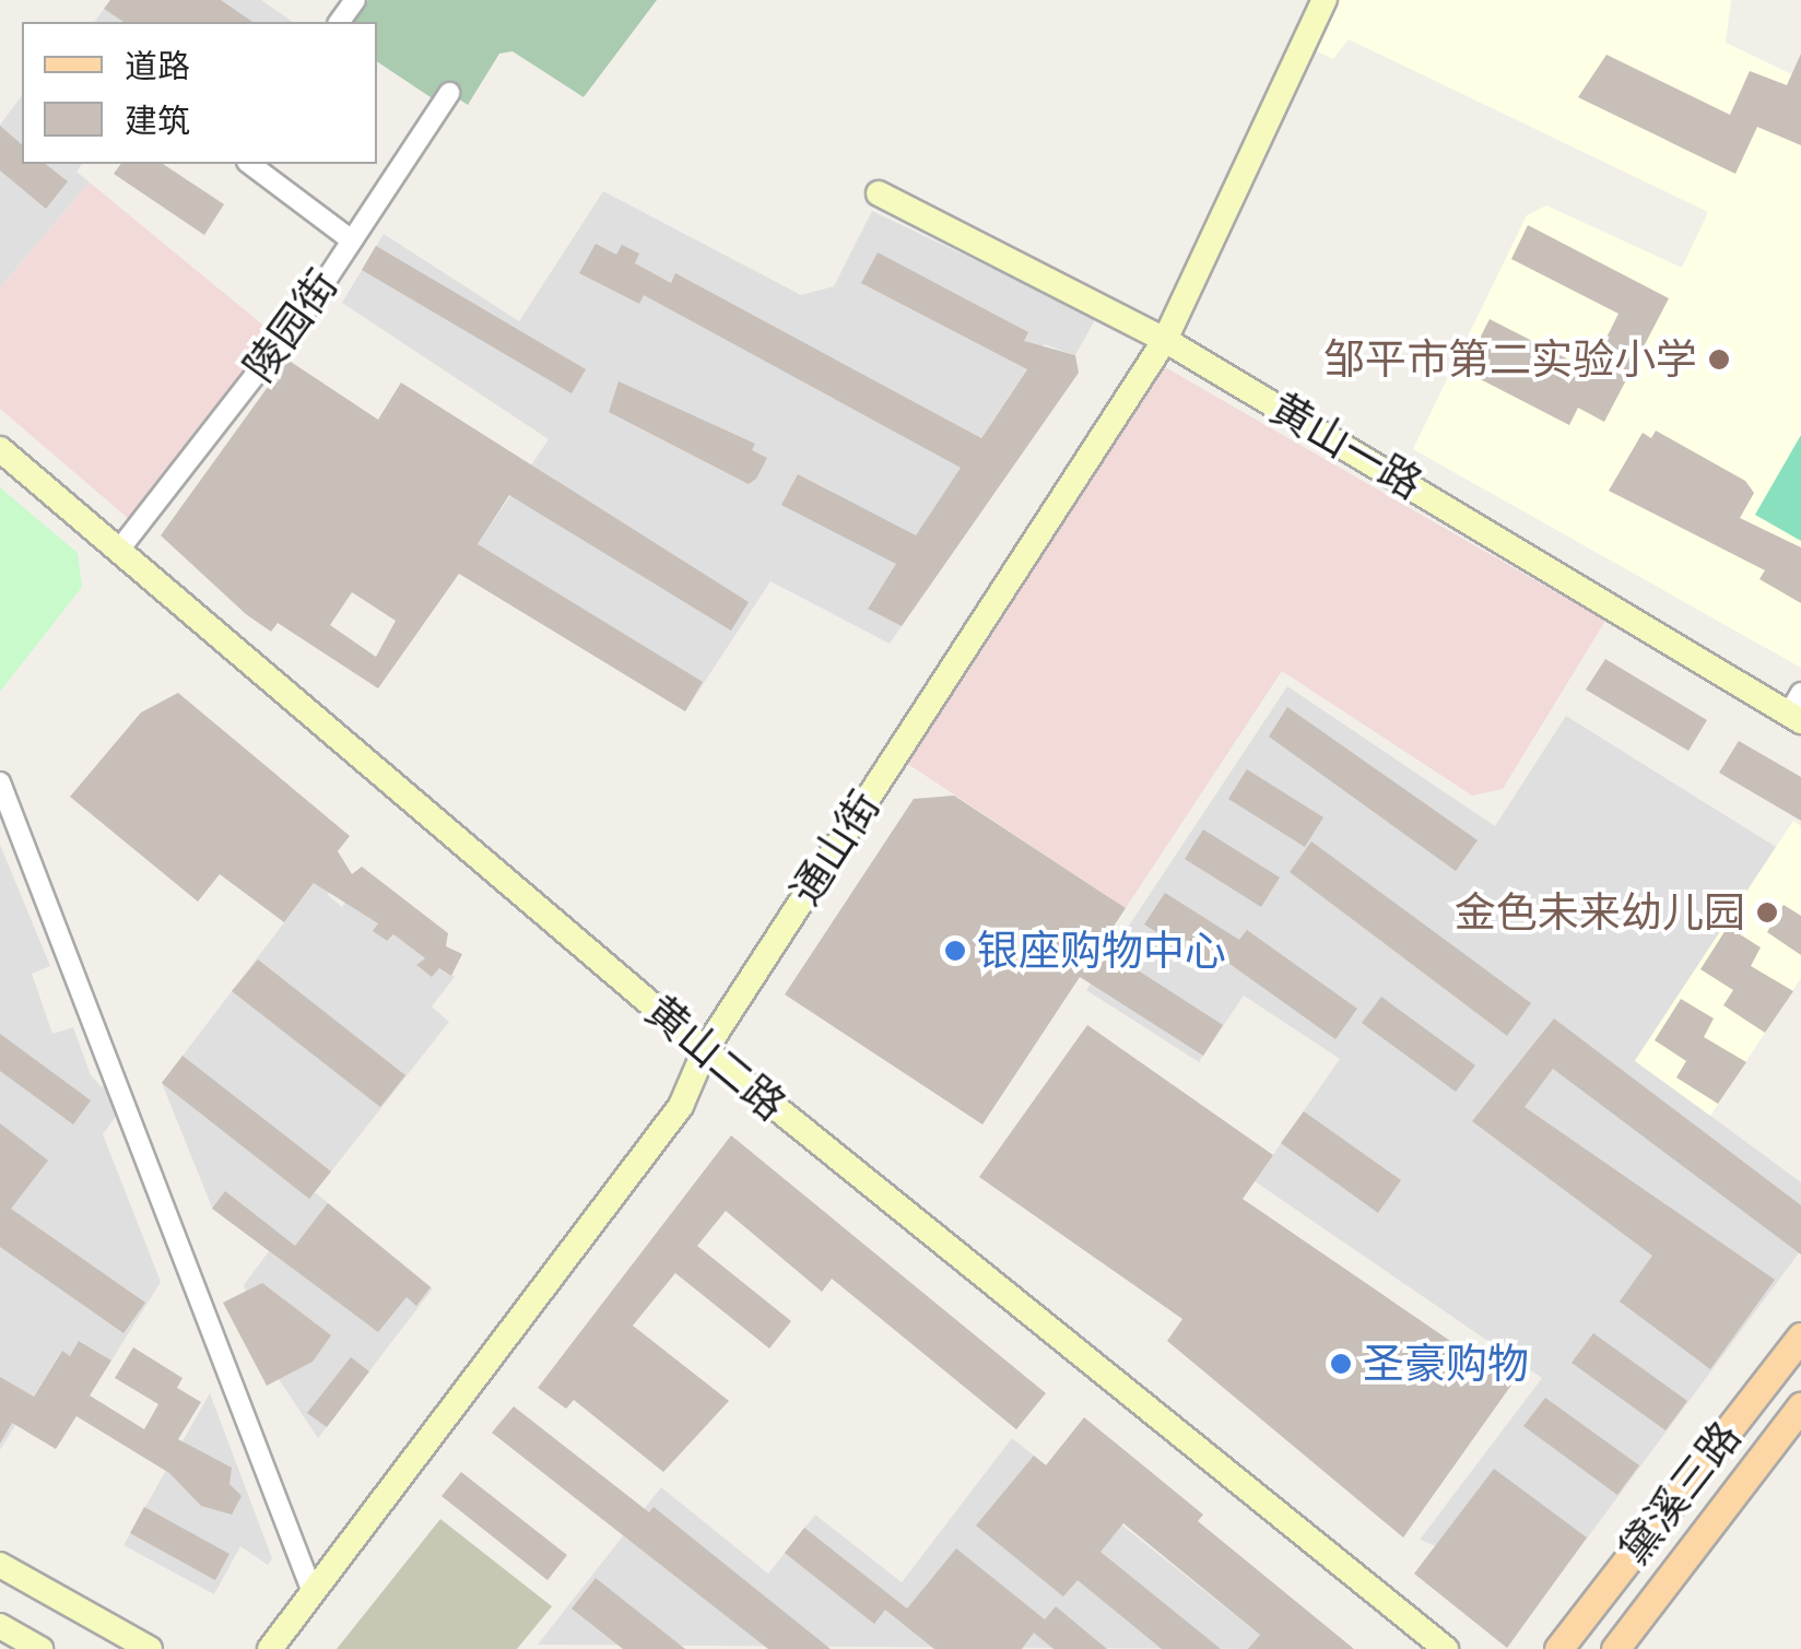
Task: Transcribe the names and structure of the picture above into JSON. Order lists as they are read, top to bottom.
{
  "streets": {
    "main road": ["黛溪三路"],
    "street": [
      "陵园街",
      "黄山一路",
      "通山街",
      "黄山二路"
    ]
  },
  "crossings": [
    ["陵园街", "黄山二路"],
    ["黄山一路", "通山街"],
    ["通山街", "黄山二路"]
  ],
  "places": [
    "邹平市第二实验小学",
    "金色未来幼儿园",
    "银座购物中心",
    "圣豪购物"
  ],
  "legend": ["道路", "建筑"]
}
